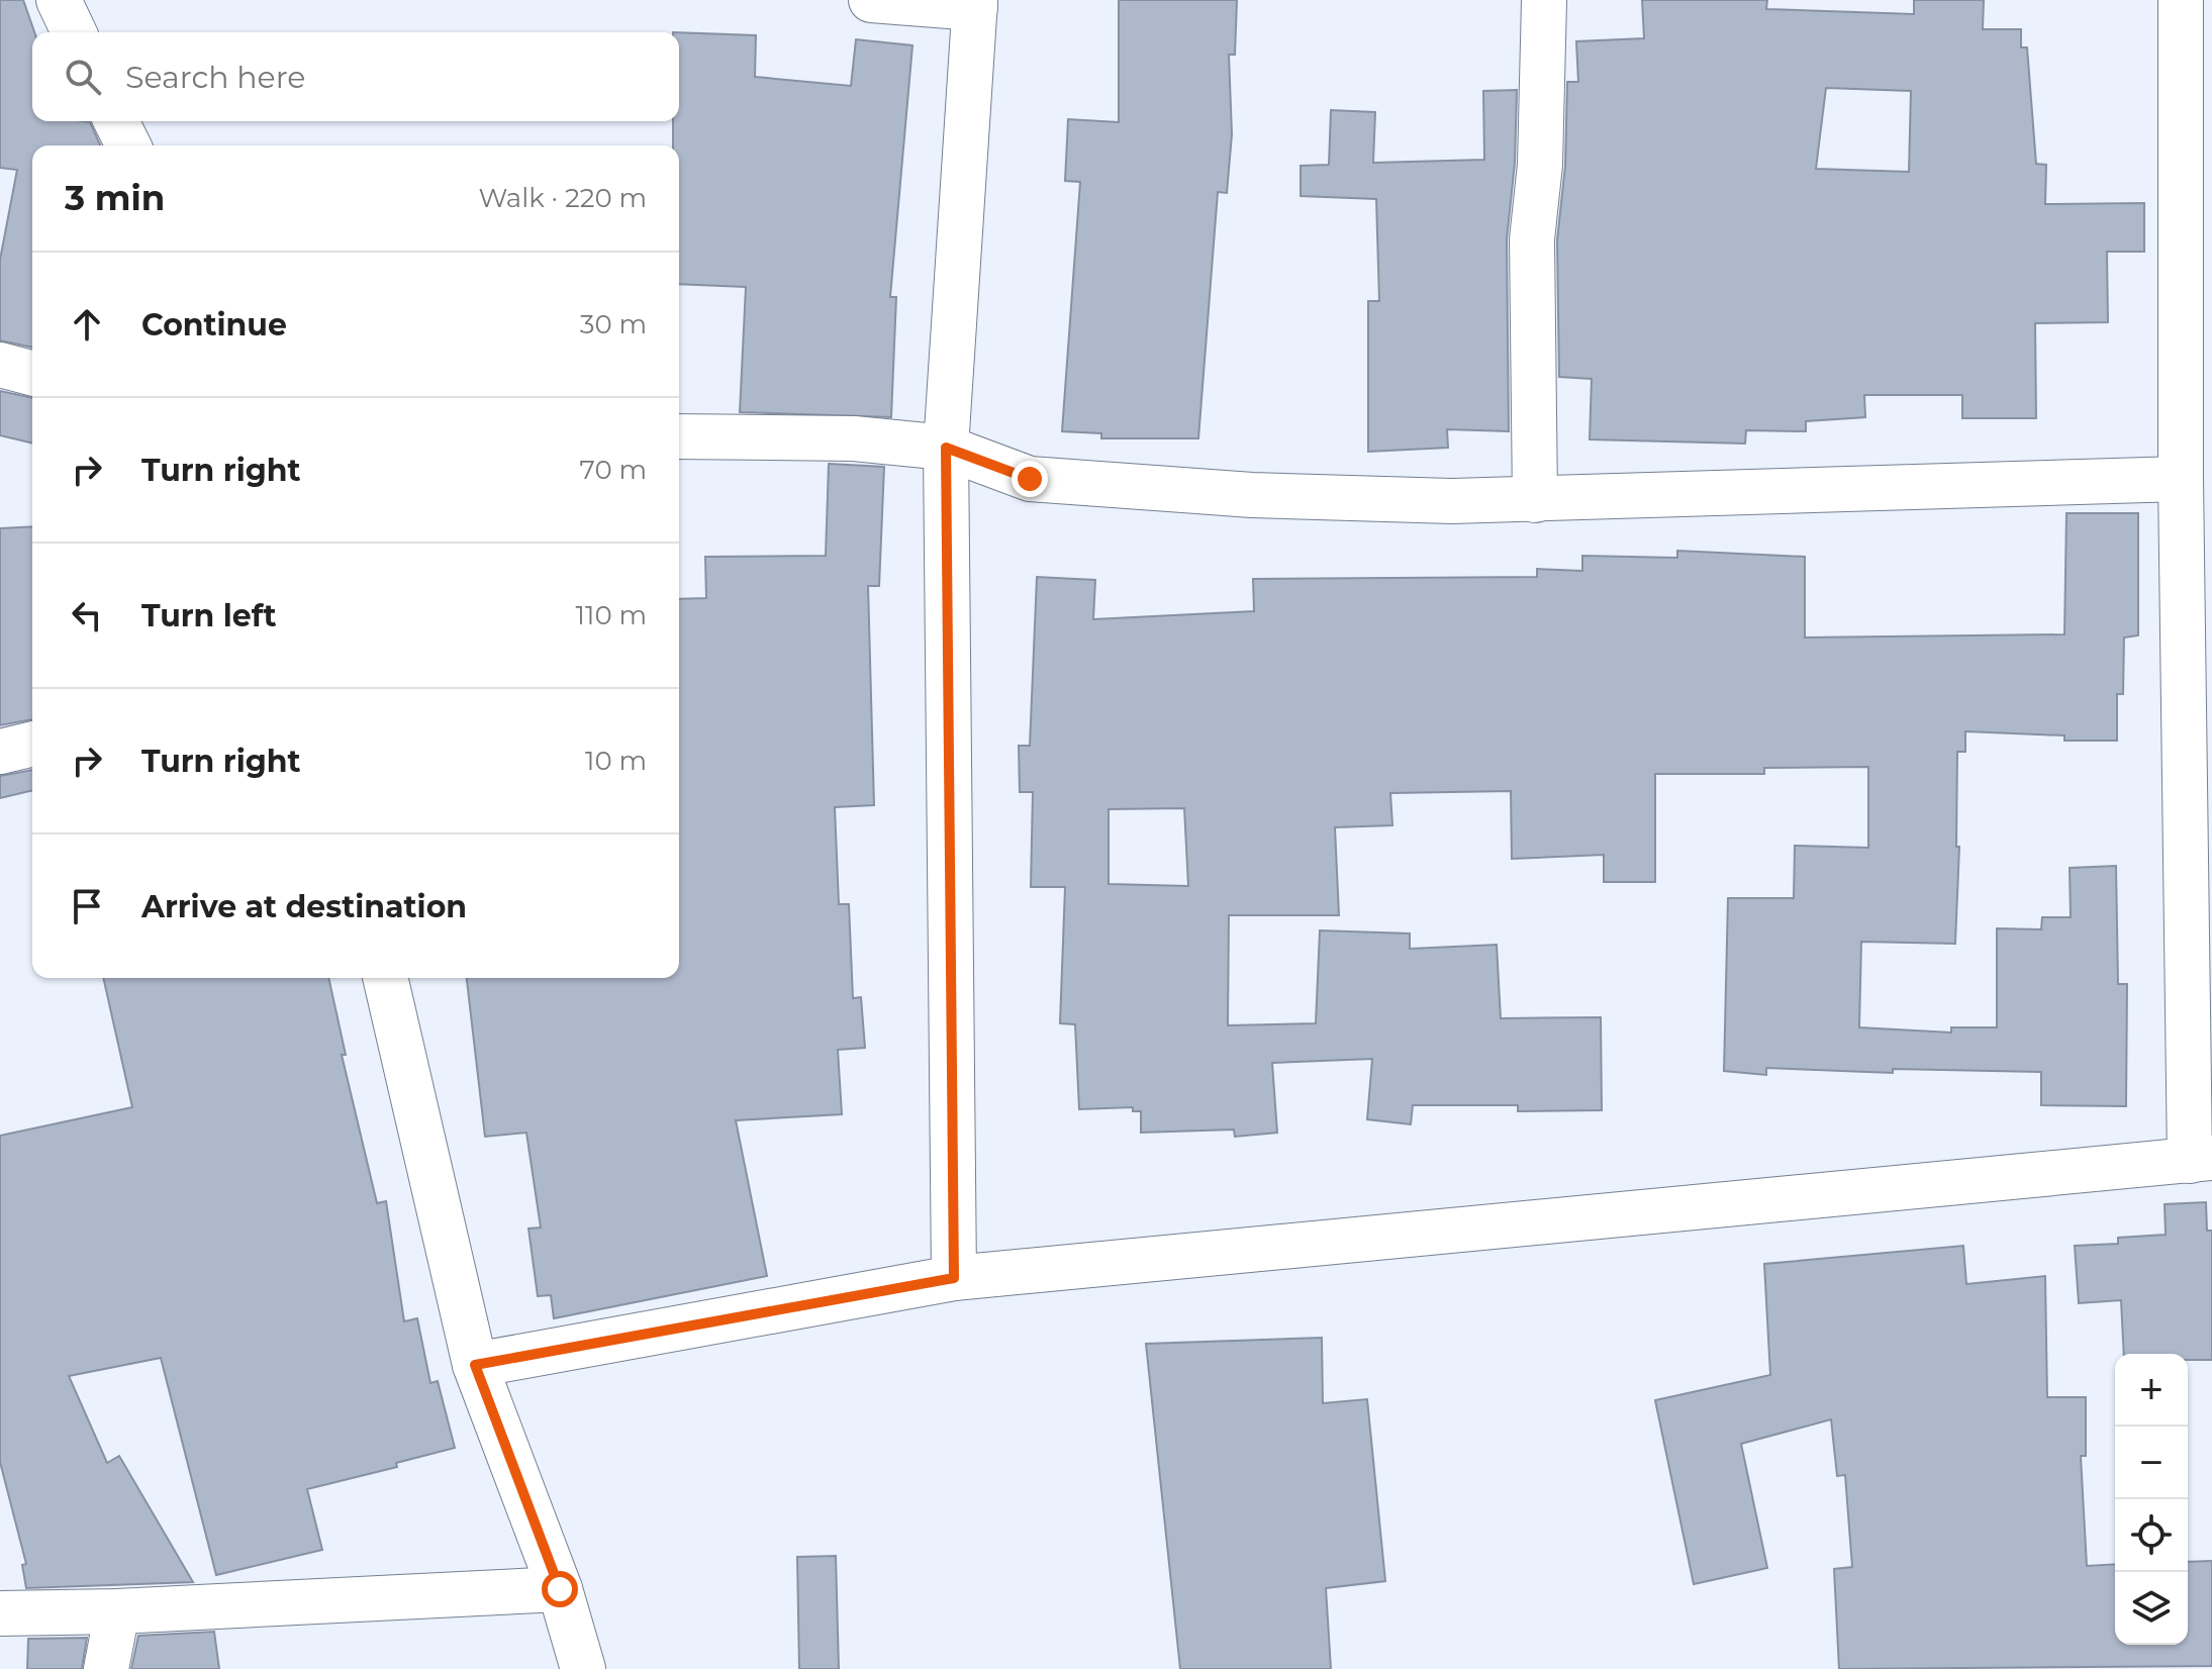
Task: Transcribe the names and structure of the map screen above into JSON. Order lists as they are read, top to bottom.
{
  "page": {
    "search": "Search here",
    "heading": ["3 min", "Walk · 220 m"],
    "list": [
      ["Continue", "30 m"],
      ["Turn right", "70 m"],
      ["Turn left", "110 m"],
      ["Turn right", "10 m"],
      "Arrive at destination"
    ],
    "map_buttons": ["+", "−"]
  }
}
